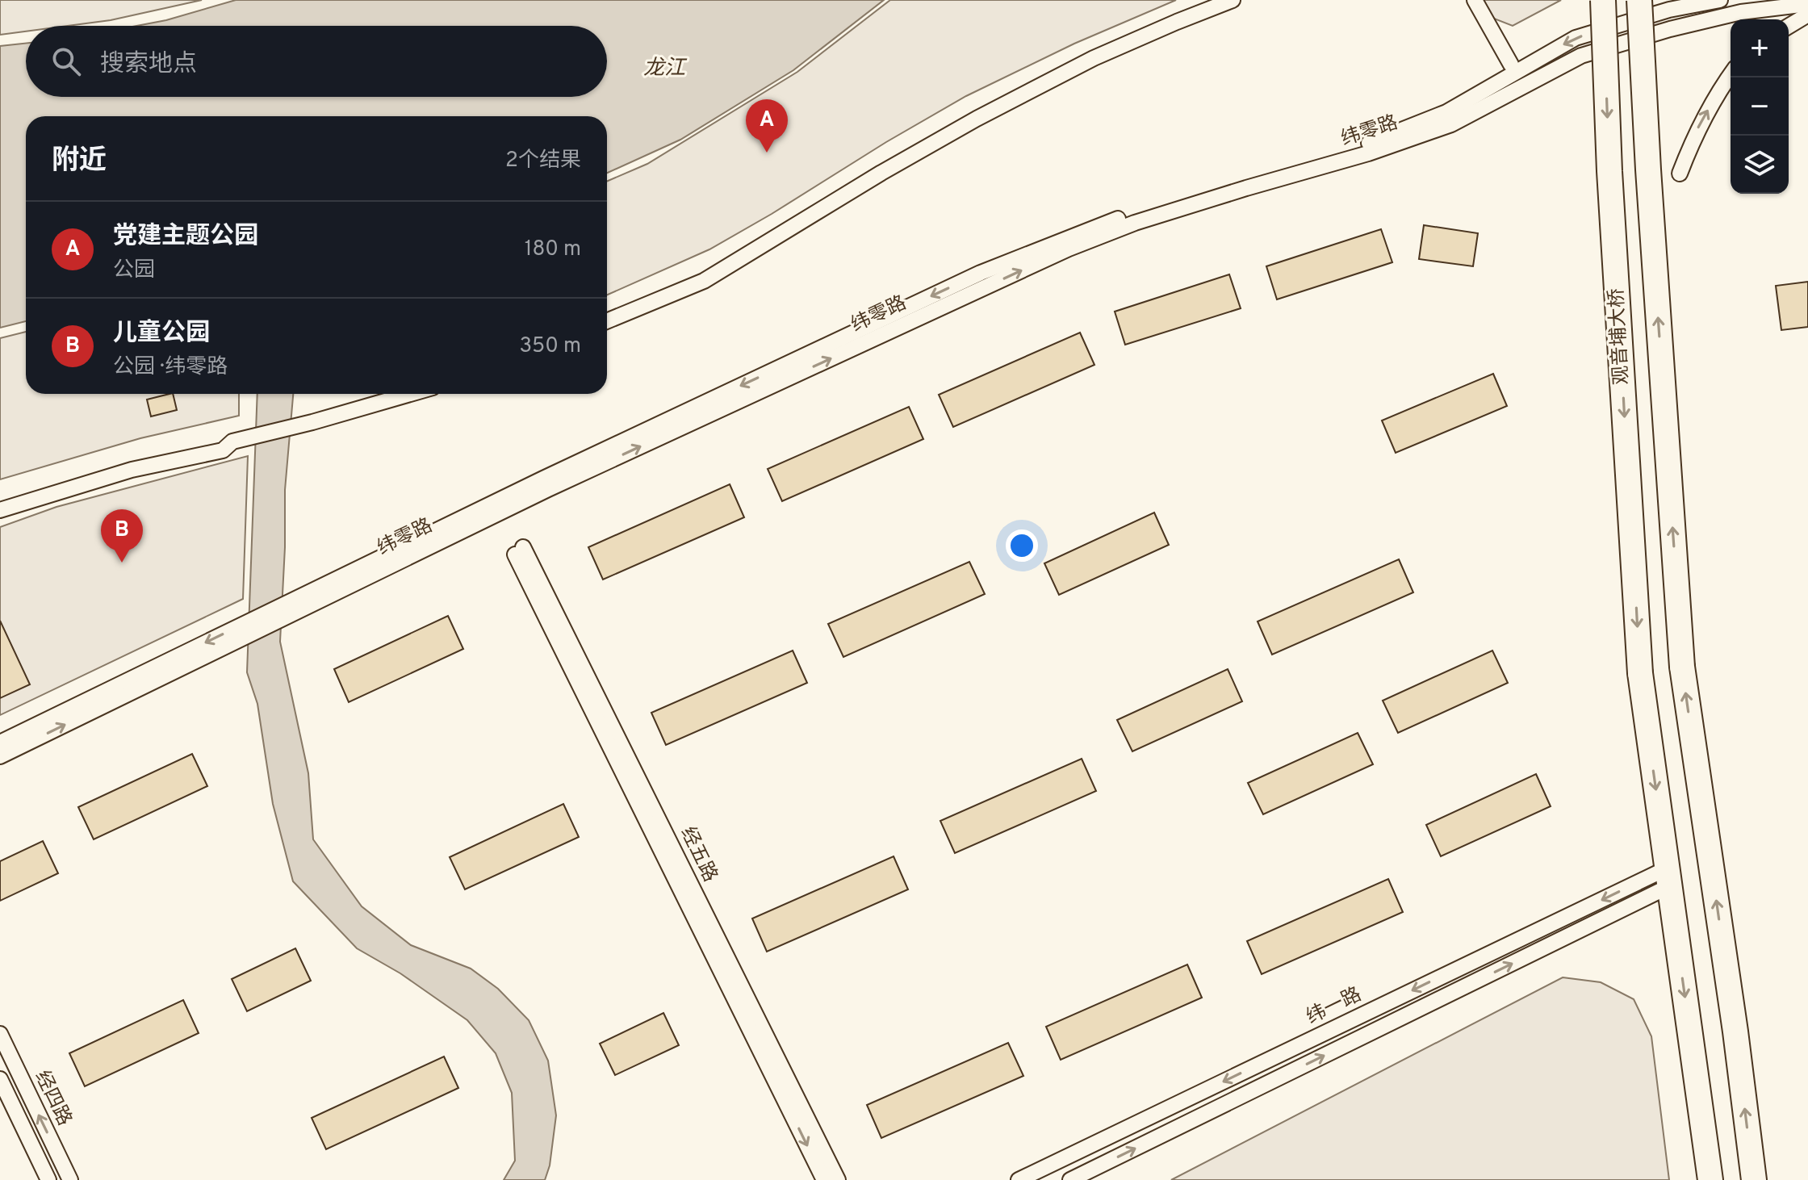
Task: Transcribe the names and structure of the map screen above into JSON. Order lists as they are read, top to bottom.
{
  "streets": {
    "main road": ["观音埔大桥"],
    "street": [
      "纬零路",
      "经五路",
      "纬一路",
      "经四路"
    ]
  },
  "crossings": [
    ["观音埔大桥", "纬一路"]
  ],
  "water": ["龙江"],
  "page": {
    "map_buttons": ["+", "−"],
    "search": "搜索地点",
    "pins": ["A", "B"],
    "heading": ["附近", "2个结果"],
    "list": [
      {
        "mark": "A",
        "name": "党建主题公园",
        "note": "公园",
        "value": "180 m"
      },
      {
        "mark": "B",
        "name": "儿童公园",
        "note": "公园 · 纬零路",
        "value": "350 m"
      }
    ]
  }
}
